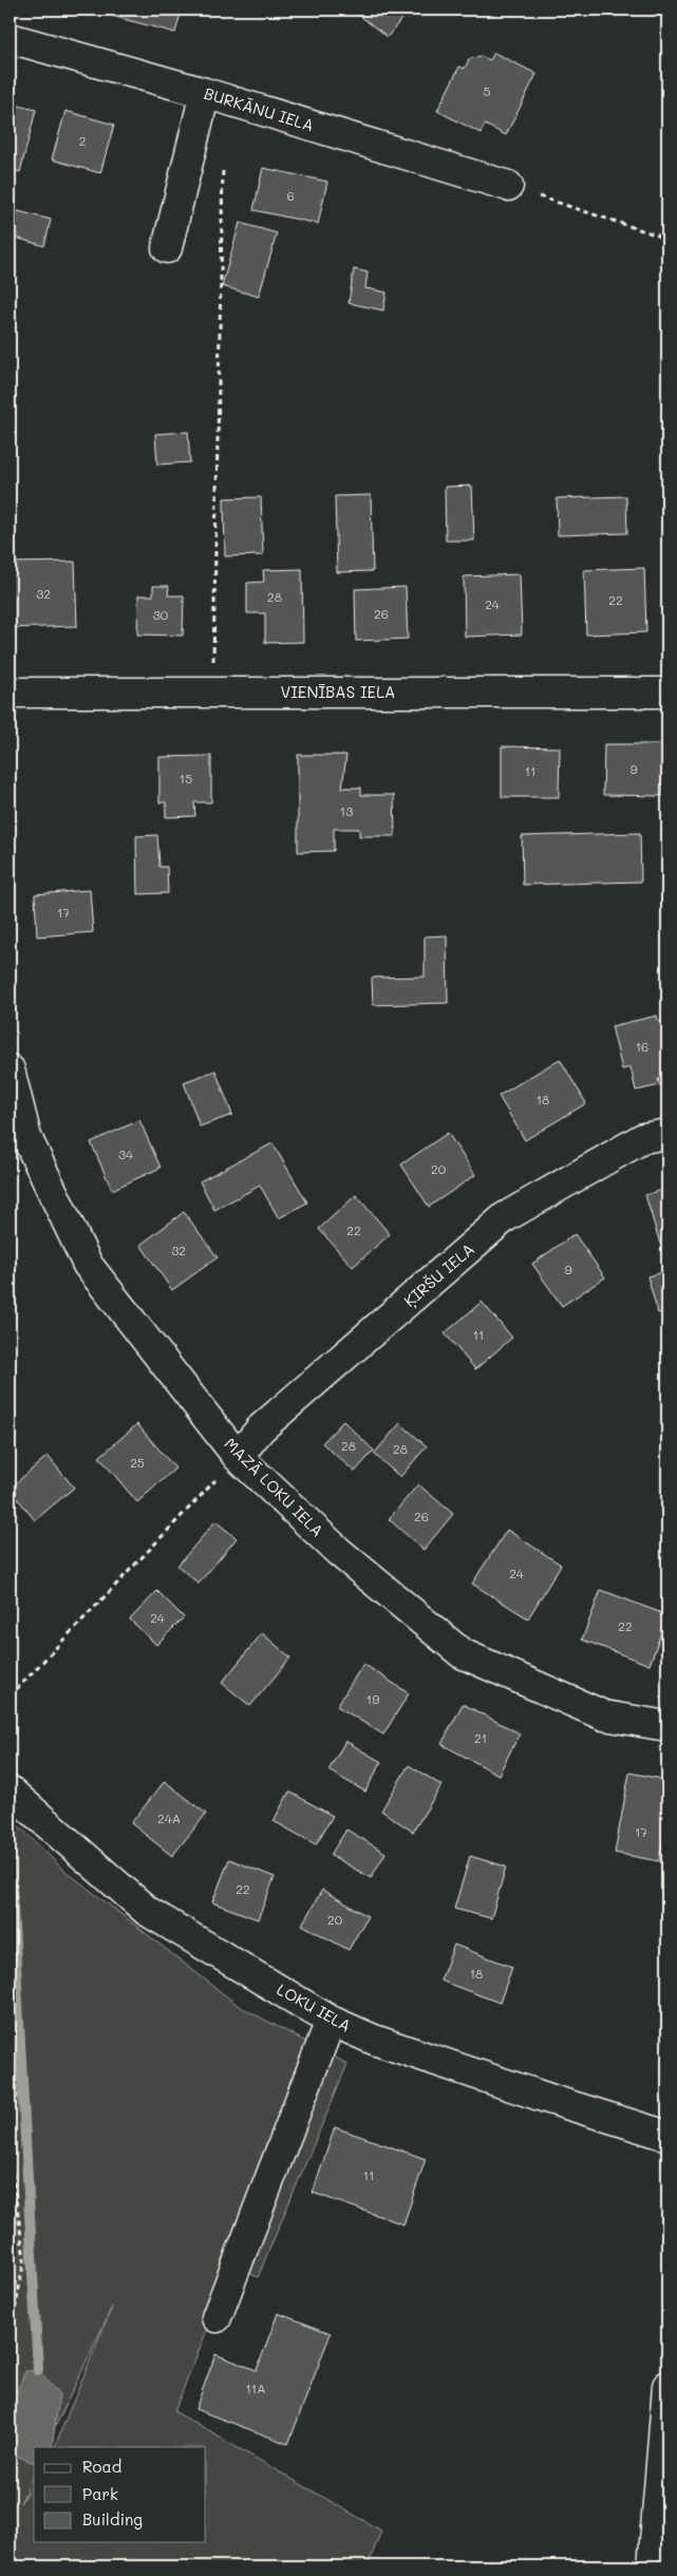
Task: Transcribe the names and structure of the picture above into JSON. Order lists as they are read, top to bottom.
{
  "streets": {
    "street": [
      "BURKĀNU IELA",
      "VIENĪBAS IELA",
      "ĶIRŠU IELA",
      "MAZĀ LOKU IELA",
      "LOKU IELA"
    ]
  },
  "crossings": [
    ["ĶIRŠU IELA", "MAZĀ LOKU IELA"]
  ],
  "house_numbers": [
    "5",
    "2",
    "6",
    "32",
    "28",
    "22",
    "24",
    "26",
    "30",
    "9",
    "11",
    "15",
    "13",
    "17",
    "16",
    "18",
    "34",
    "20",
    "22",
    "32",
    "9",
    "11",
    "28",
    "28",
    "25",
    "26",
    "24",
    "24",
    "22",
    "19",
    "21",
    "24A",
    "17",
    "22",
    "20",
    "18",
    "11",
    "11A"
  ],
  "legend": ["Road", "Park", "Building"]
}
